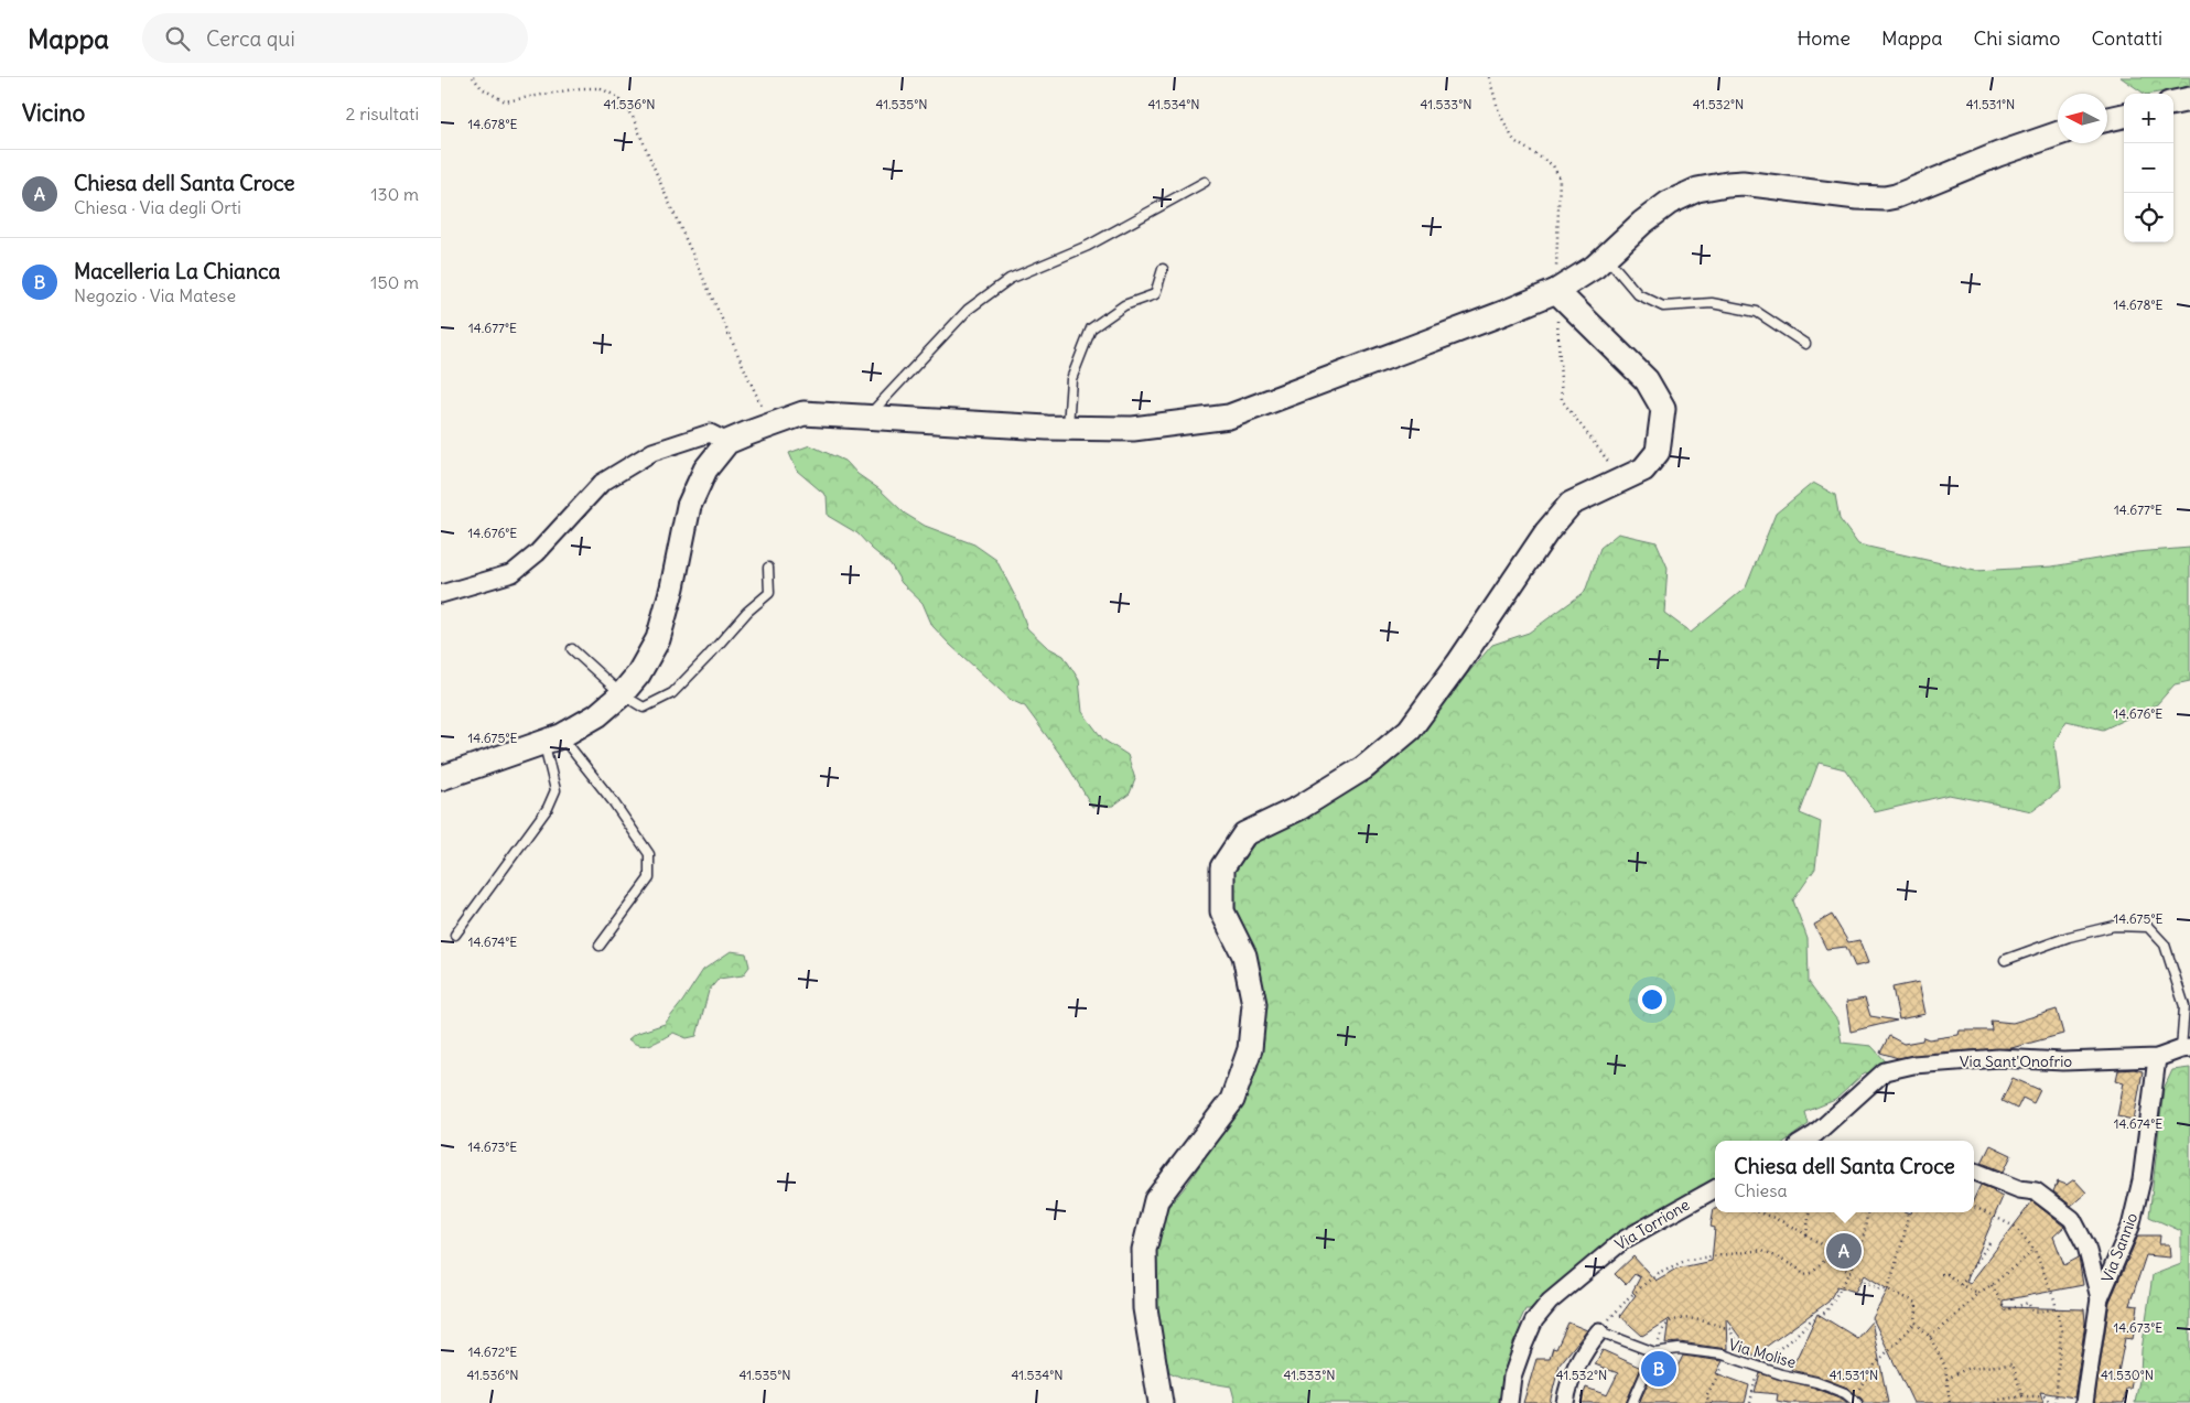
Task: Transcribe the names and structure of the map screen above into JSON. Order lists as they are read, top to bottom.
{
  "streets": {
    "street": ["Via Sant'Onofrio", "Via Torrione", "Via Sannio"],
    "lane": ["Via Molise"]
  },
  "crossings": [
    ["Via Sant'Onofrio", "Via Sannio"]
  ],
  "north": "left",
  "page": {
    "header": "Mappa",
    "search": "Cerca qui",
    "nav": [
      "Home",
      "Mappa",
      "Chi siamo",
      "Contatti"
    ],
    "heading": ["Vicino", "2 risultati"],
    "map_buttons": ["+", "−"],
    "list": [
      {
        "mark": "A",
        "name": "Chiesa dell Santa Croce",
        "note": "Chiesa · Via degli Orti",
        "value": "130 m"
      },
      {
        "mark": "B",
        "name": "Macelleria La Chianca",
        "note": "Negozio · Via Matese",
        "value": "150 m"
      }
    ],
    "popup": ["Chiesa dell Santa Croce", "Chiesa"],
    "pins": ["A", "B"]
  },
  "coordinates": [
    "41.536°N",
    "41.535°N",
    "41.534°N",
    "41.533°N",
    "41.532°N",
    "41.531°N",
    "14.678°E",
    "14.677°E",
    "14.676°E",
    "14.675°E",
    "14.674°E",
    "14.673°E",
    "14.672°E",
    "41.530°N"
  ]
}
